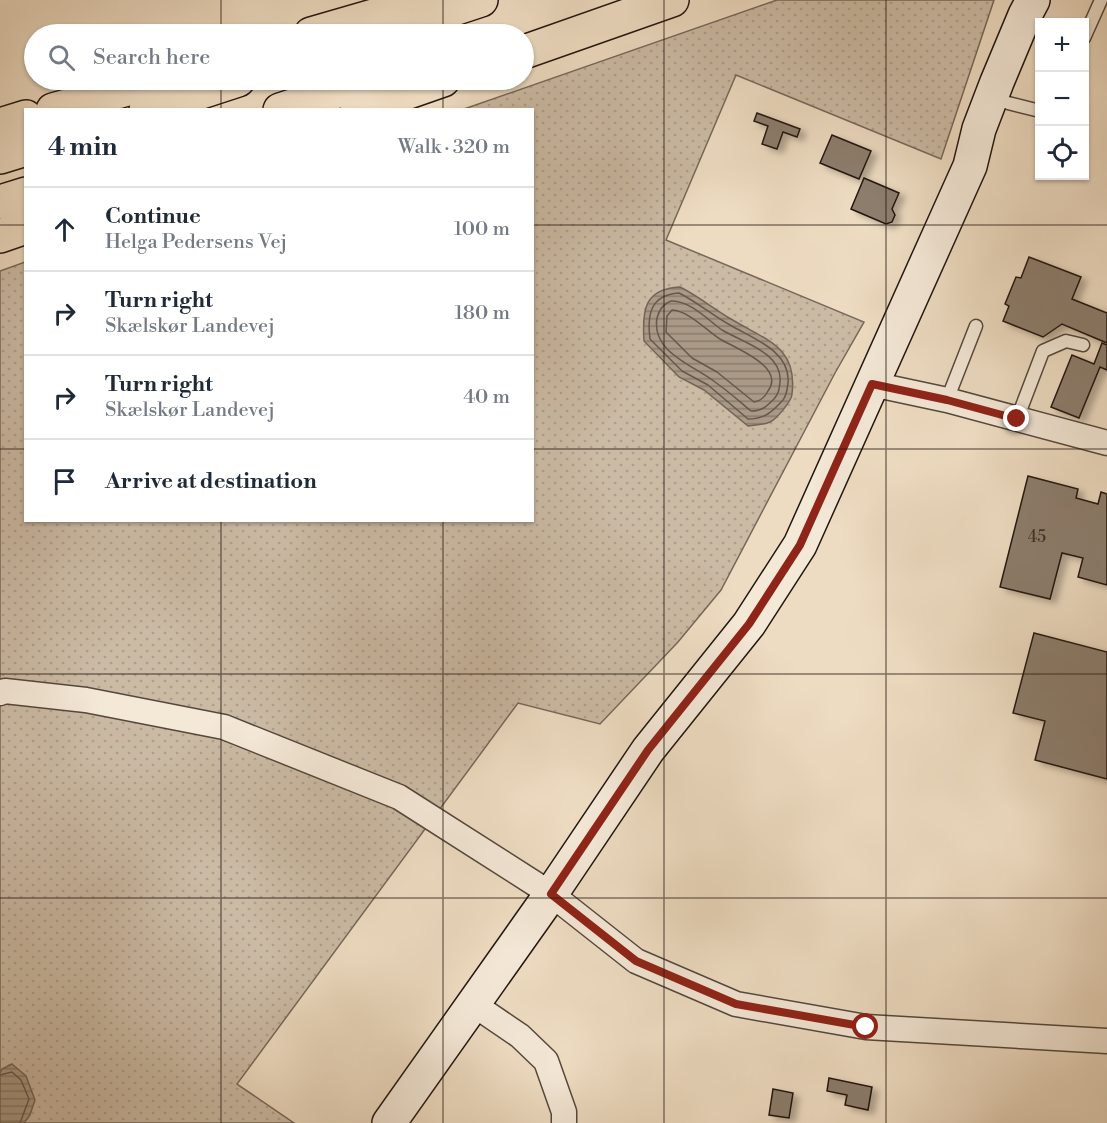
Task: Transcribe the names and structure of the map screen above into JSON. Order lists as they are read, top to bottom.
{
  "house_numbers": ["45"],
  "page": {
    "map_buttons": ["+", "−"],
    "search": "Search here",
    "heading": ["4 min", "Walk · 320 m"],
    "list": [
      ["Continue", "Helga Pedersens Vej", "100 m"],
      ["Turn right", "Skælskør Landevej", "180 m"],
      ["Turn right", "Skælskør Landevej", "40 m"],
      "Arrive at destination"
    ]
  }
}
